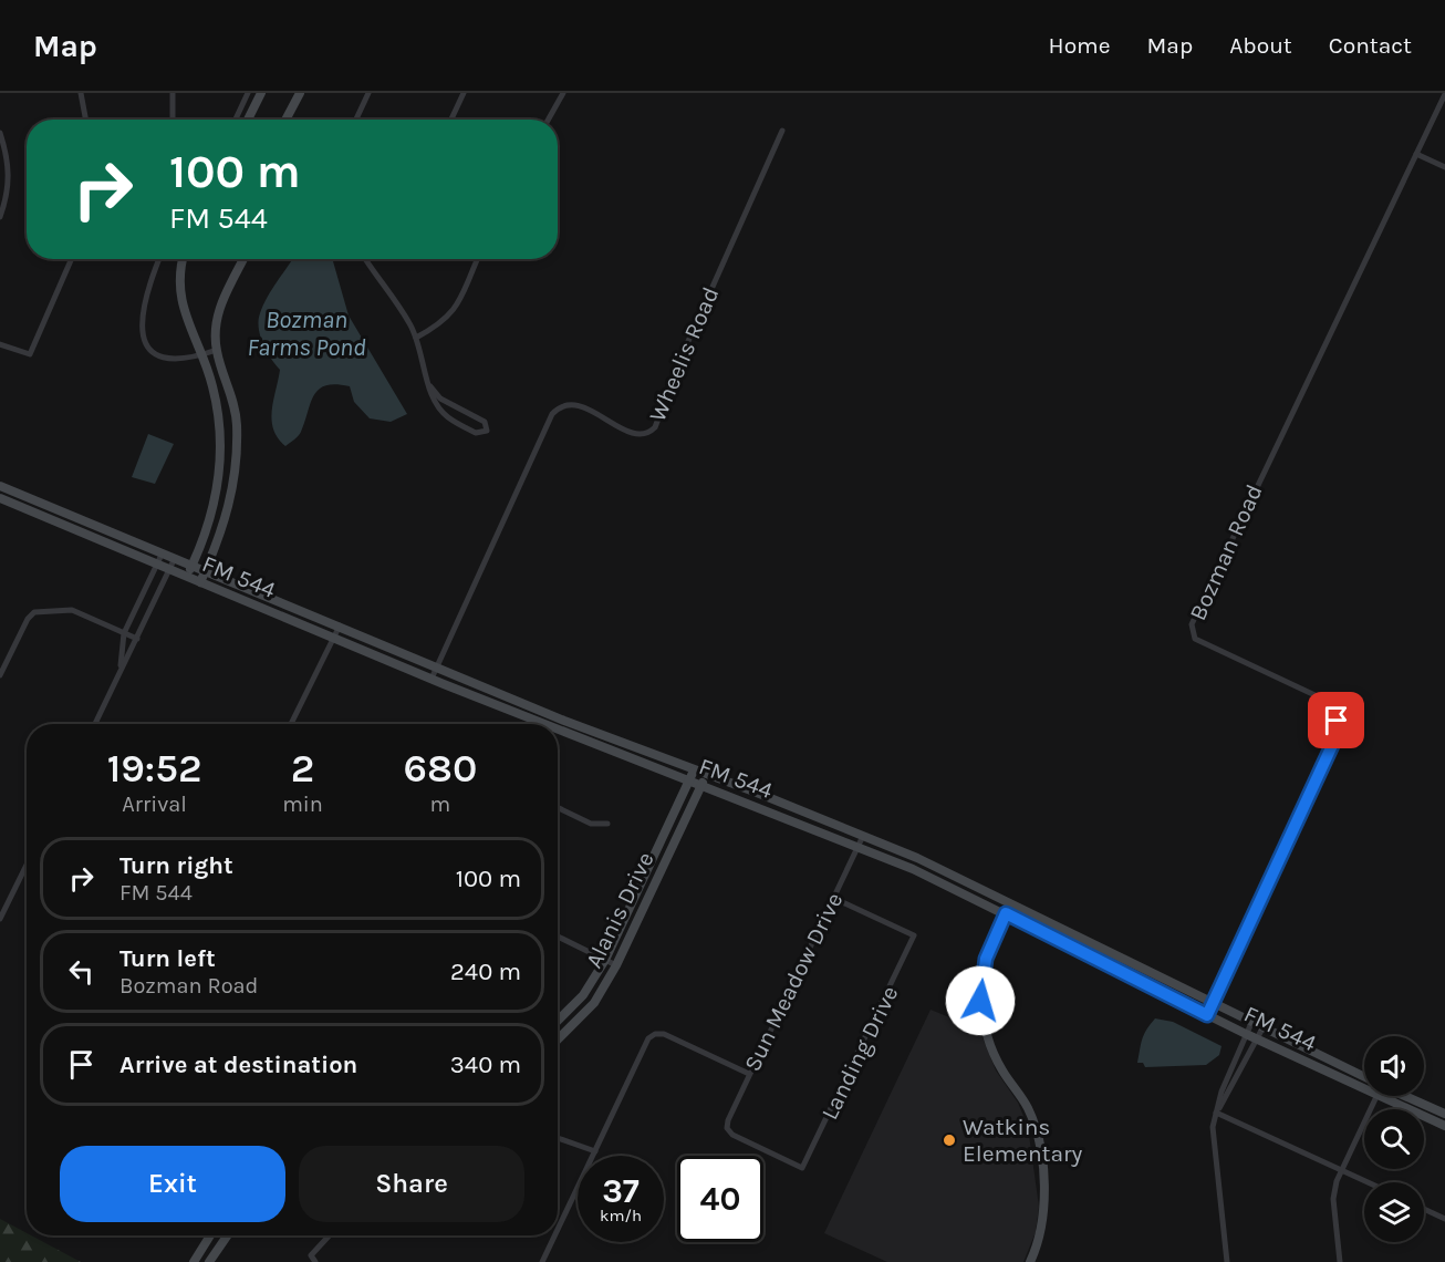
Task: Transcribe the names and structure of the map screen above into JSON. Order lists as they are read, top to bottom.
{
  "streets": {
    "main road": ["FM 544", "Alanis Drive"],
    "street": [
      "Wheelis Road",
      "Bozman Road",
      "Sun Meadow Drive",
      "Landing Drive"
    ]
  },
  "crossings": [
    ["Wheelis Road", "FM 544"],
    ["Bozman Road", "FM 544"],
    ["FM 544", "Alanis Drive"],
    ["FM 544", "Sun Meadow Drive"],
    ["Sun Meadow Drive", "Landing Drive"]
  ],
  "water": ["Bozman Farms Pond"],
  "places": ["Watkins Elementary"],
  "page": {
    "header": "Map",
    "nav": [
      "Home",
      "Map",
      "About",
      "Contact"
    ],
    "turn": ["100 m", "FM 544"],
    "eta": [
      "19:52",
      "Arrival",
      "2",
      "min",
      "680",
      "m"
    ],
    "list": [
      {
        "name": "Turn right",
        "note": "FM 544",
        "value": "100 m"
      },
      {
        "name": "Turn left",
        "note": "Bozman Road",
        "value": "240 m"
      },
      {
        "name": "Arrive at destination",
        "value": "340 m"
      }
    ],
    "buttons": ["Exit", "Share"],
    "speed": "37 km/h",
    "limit": "40"
  }
}
